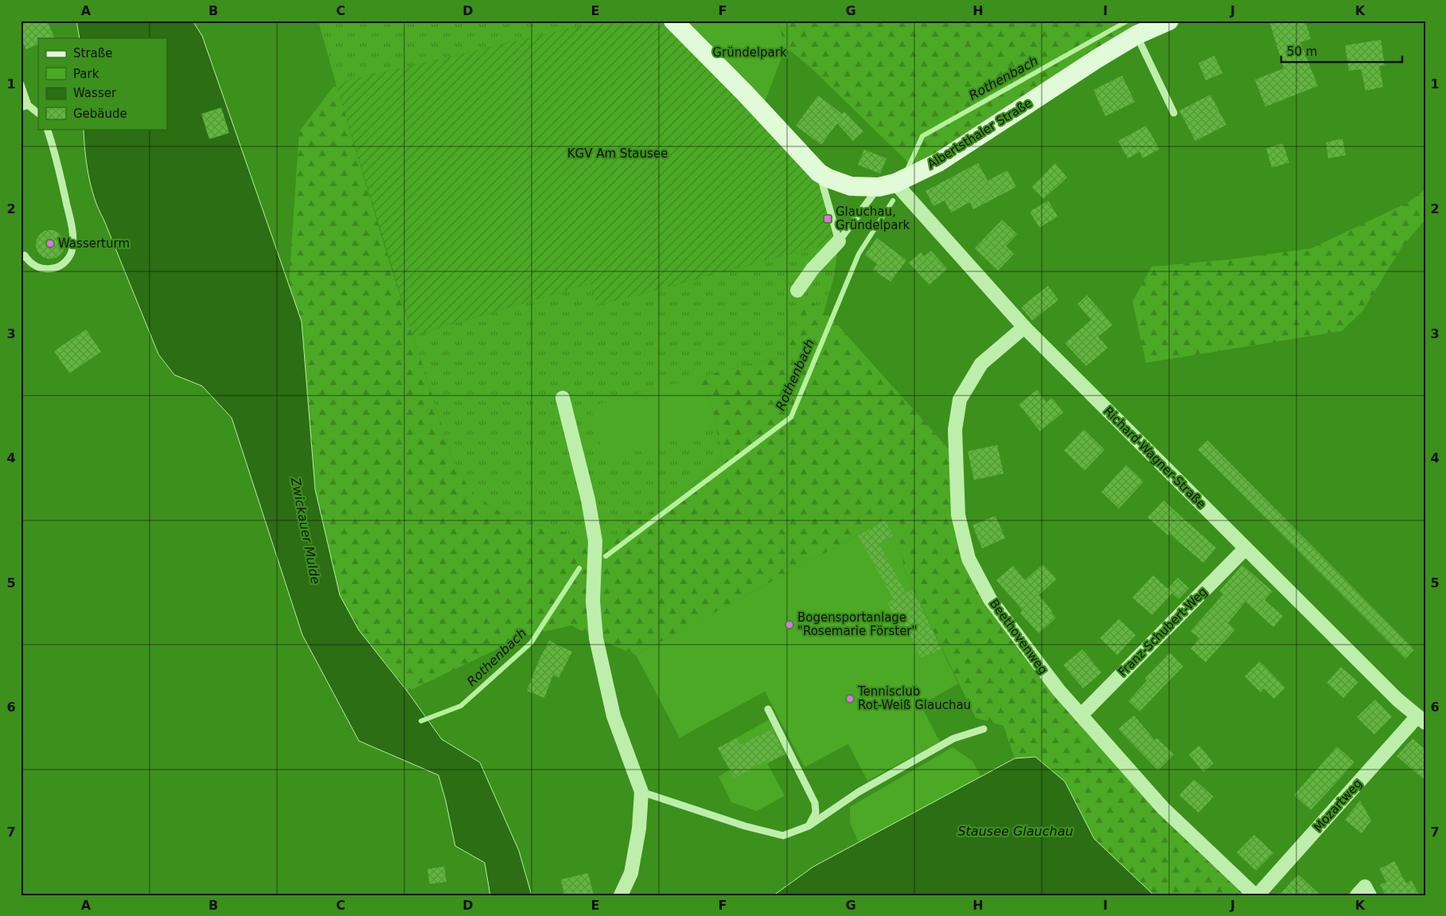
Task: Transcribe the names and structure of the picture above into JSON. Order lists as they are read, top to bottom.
{
  "streets": {
    "street": [
      "Albertsthaler Straße",
      "Richard-Wagner-Straße",
      "Franz-Schubert-Weg",
      "Beethovenweg",
      "Mozartweg"
    ]
  },
  "crossings": [
    ["Albertsthaler Straße", "Richard-Wagner-Straße"],
    ["Richard-Wagner-Straße", "Franz-Schubert-Weg"],
    ["Richard-Wagner-Straße", "Beethovenweg"],
    ["Richard-Wagner-Straße", "Mozartweg"],
    ["Franz-Schubert-Weg", "Beethovenweg"],
    ["Beethovenweg", "Mozartweg"]
  ],
  "water": ["Rothenbach", "Zwickauer Mulde", "Stausee Glauchau"],
  "parks": ["Gründelpark", "KGV Am Stausee"],
  "places": {
    "transit": ["Glauchau, Gründelpark"],
    "other": ["Wasserturm", "Bogensportanlage \"Rosemarie Förster\"", "Tennisclub Rot-Weiß Glauchau"]
  },
  "legend": [
    "Straße",
    "Park",
    "Wasser",
    "Gebäude"
  ],
  "scale_bar": "50 m",
  "grid": {
    "columns": [
      "A",
      "B",
      "C",
      "D",
      "E",
      "F",
      "G",
      "H",
      "I",
      "J",
      "K"
    ],
    "rows": [
      "1",
      "2",
      "3",
      "4",
      "5",
      "6",
      "7"
    ]
  }
}
